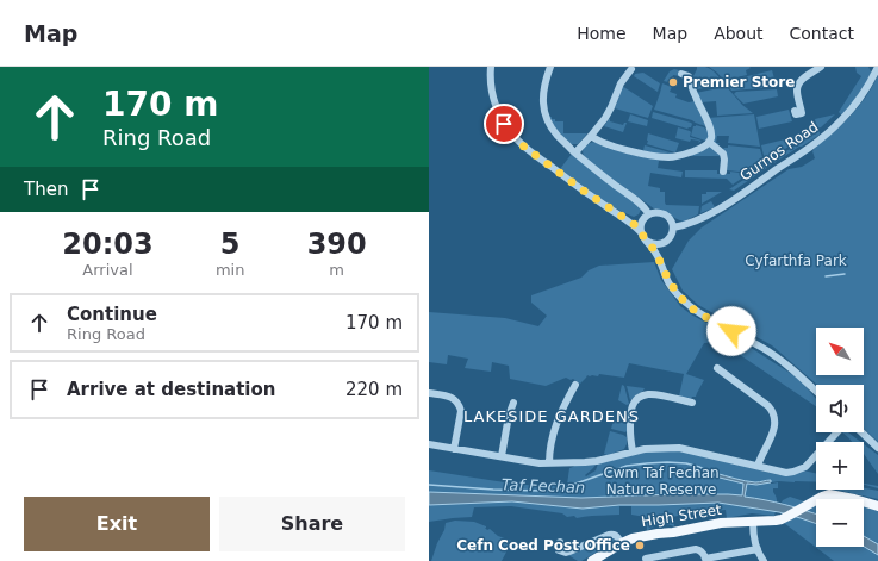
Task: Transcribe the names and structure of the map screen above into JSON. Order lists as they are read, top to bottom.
{
  "streets": {
    "main road": ["High Street"],
    "street": ["Gurnos Road"]
  },
  "districts": ["LAKESIDE GARDENS"],
  "water": ["Taf Fechan"],
  "parks": ["Cyfarthfa Park", "Cwm Taf Fechan Nature Reserve"],
  "places": ["Premier Store", "Cefn Coed Post Office"],
  "north": "top left",
  "page": {
    "header": "Map",
    "nav": [
      "Home",
      "Map",
      "About",
      "Contact"
    ],
    "turn": ["170 m", "Ring Road"],
    "then": "Then",
    "eta": [
      "20:03",
      "Arrival",
      "5",
      "min",
      "390",
      "m"
    ],
    "list": [
      {
        "name": "Continue",
        "note": "Ring Road",
        "value": "170 m"
      },
      {
        "name": "Arrive at destination",
        "value": "220 m"
      }
    ],
    "map_buttons": ["+", "−"],
    "buttons": ["Exit", "Share"]
  }
}
